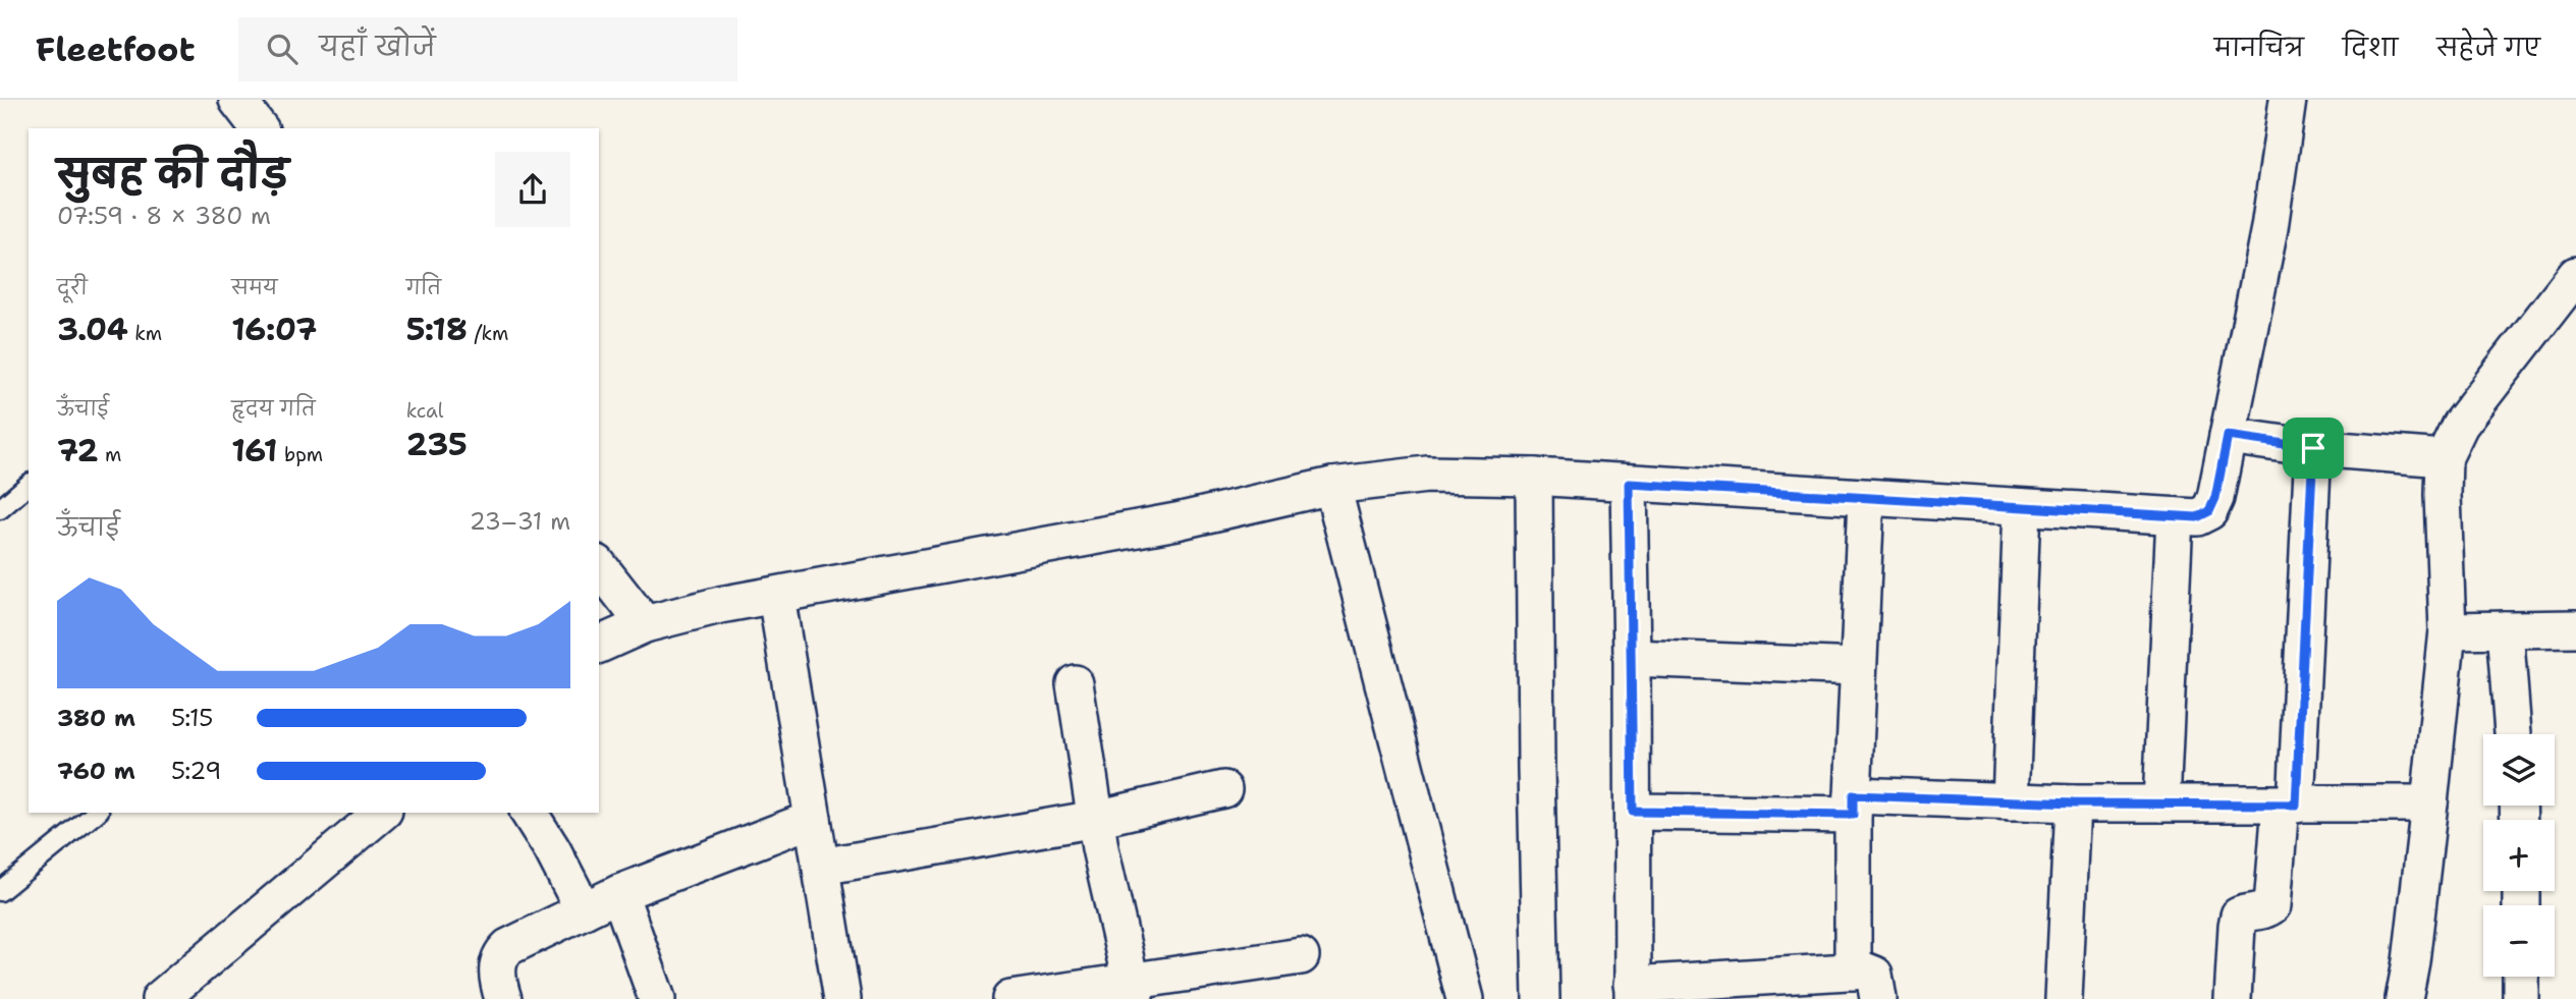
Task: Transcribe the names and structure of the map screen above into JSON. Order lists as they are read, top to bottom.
{
  "page": {
    "header": "Fleetfoot",
    "search": "यहाँ खोजें",
    "nav": ["मानचित्र", "दिशा", "सहेजे गए"],
    "heading": ["सुबह की दौड़", "07:59 · 8 × 380 m"],
    "stats": [
      ["दूरी", "3.04 km"],
      ["समय", "16:07"],
      ["गति", "5:18 /km"],
      ["ऊँचाई", "72 m"],
      ["हृदय गति", "161 bpm"],
      ["kcal", "235"]
    ],
    "chart": ["ऊँचाई", "23–31 m"],
    "list": [
      {
        "name": "380 m",
        "note": "5:15"
      },
      {
        "name": "760 m",
        "note": "5:29"
      }
    ],
    "map_buttons": ["+", "−"]
  }
}
